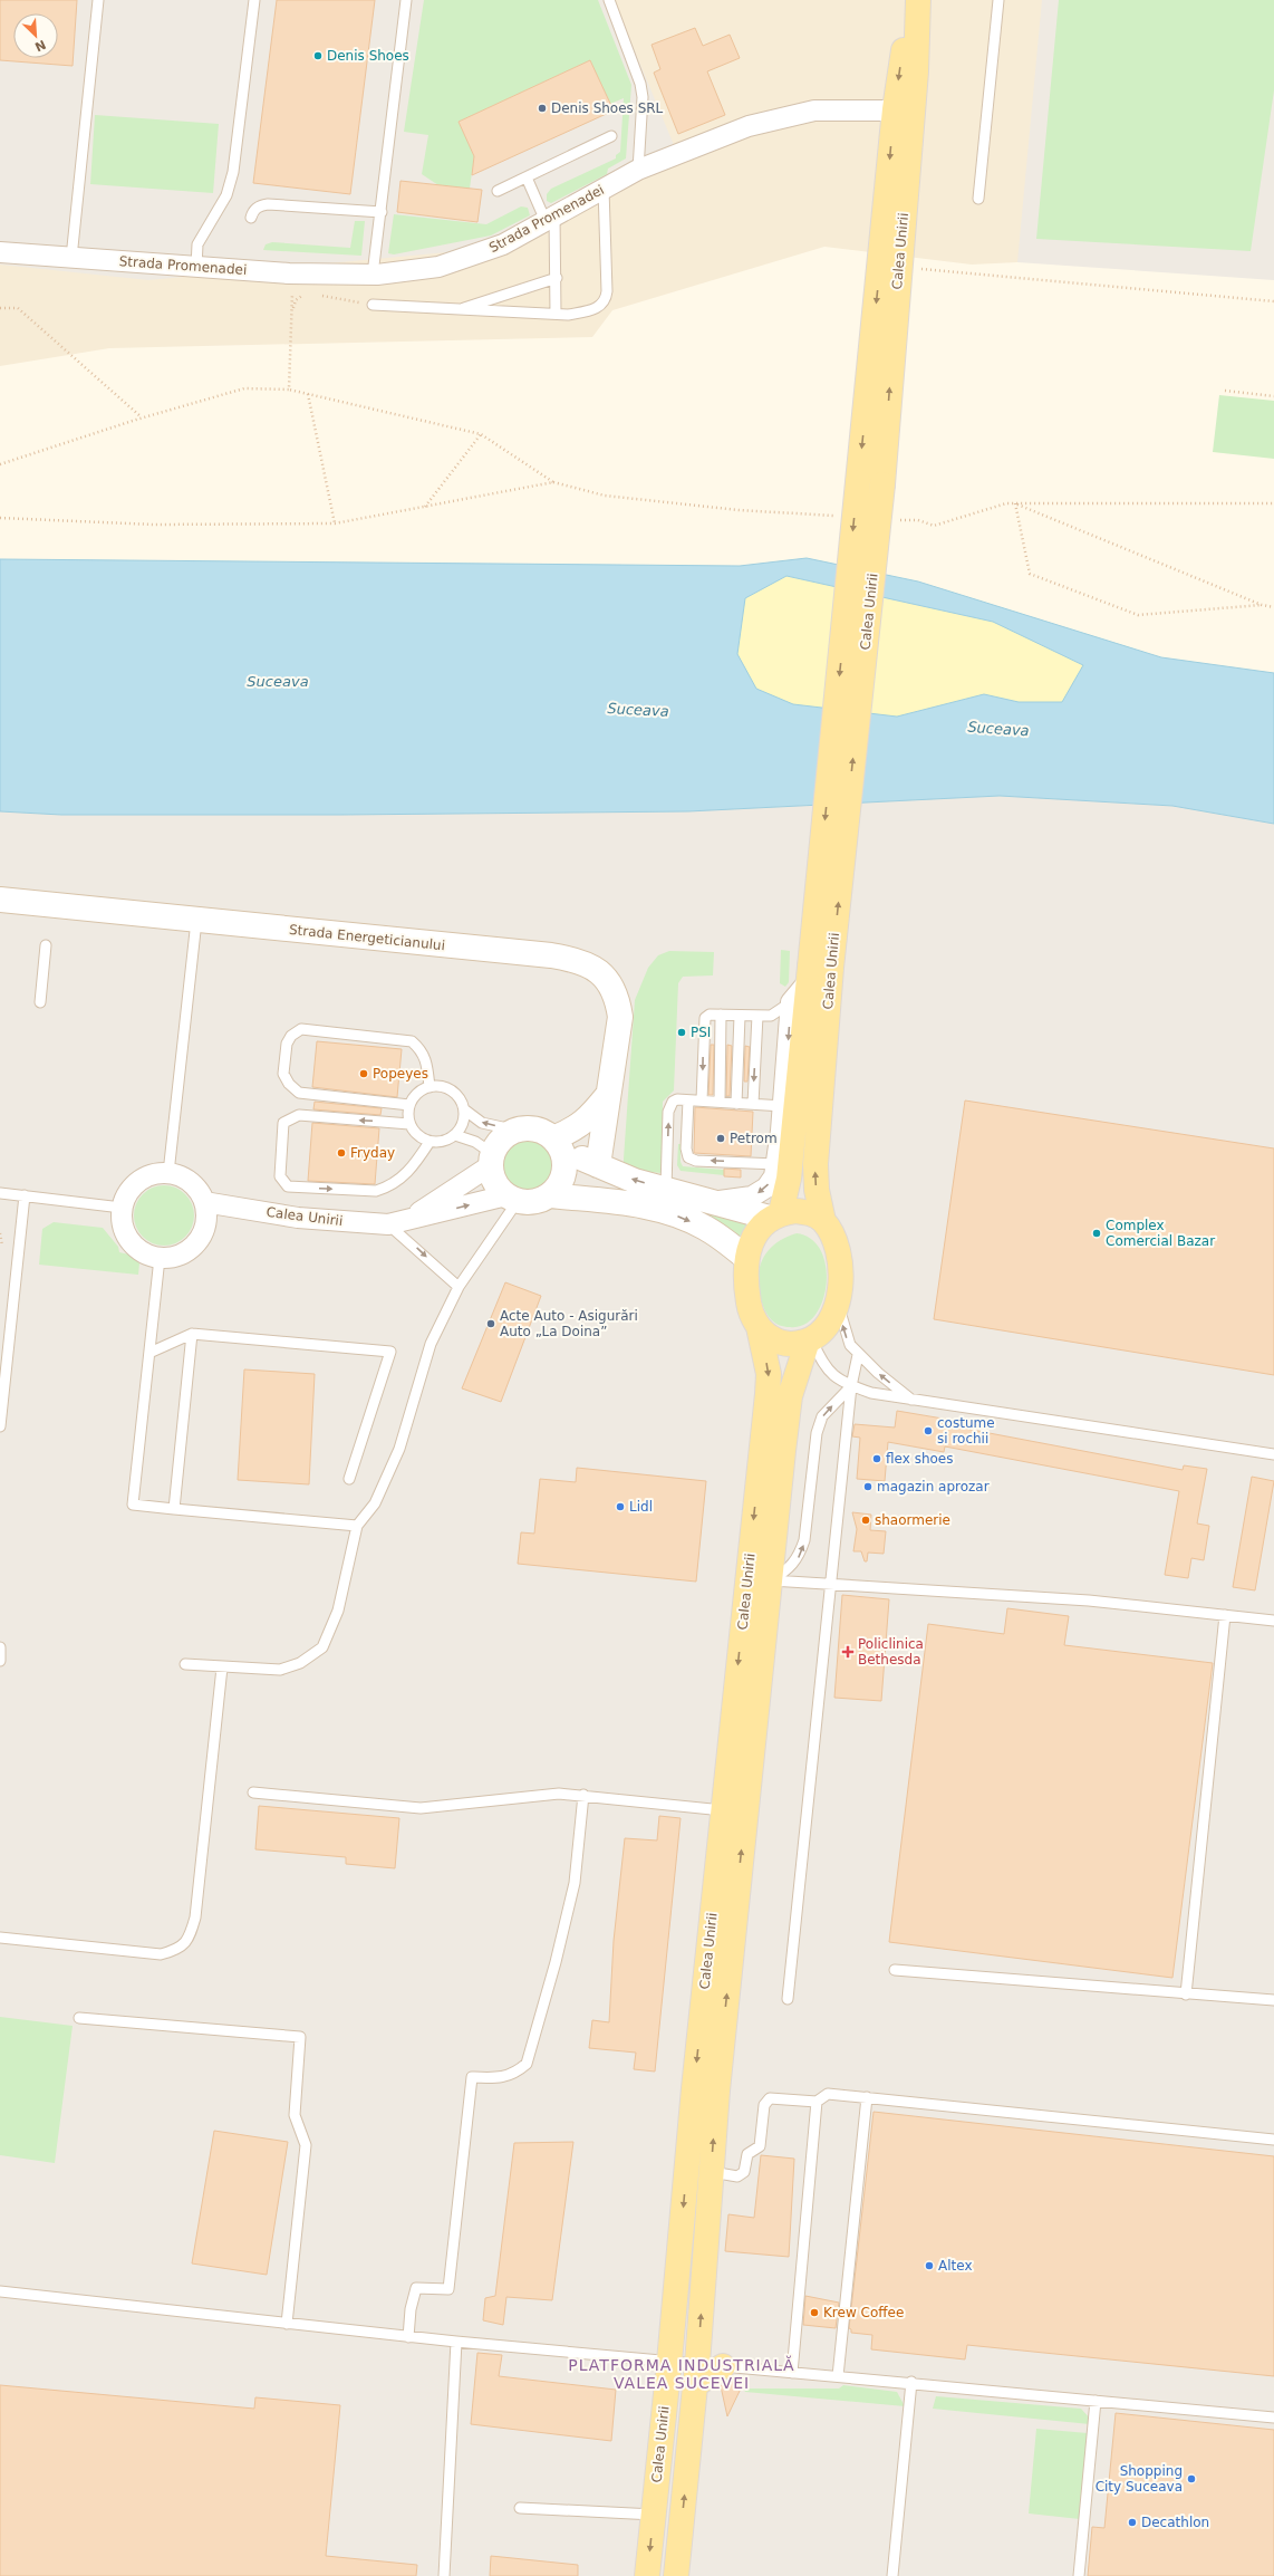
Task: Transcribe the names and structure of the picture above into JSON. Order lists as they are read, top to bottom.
{
  "streets": {
    "main road": ["Calea Unirii"],
    "street": ["Strada Promenadei", "Strada Energeticianului"]
  },
  "crossings": [
    ["Strada Promenadei", "Calea Unirii"],
    ["Calea Unirii", "Strada Energeticianului"]
  ],
  "districts": ["PLATFORMA INDUSTRIALĂ VALEA SUCEVEI"],
  "water": ["Suceava"],
  "places": {
    "other": [
      "Denis Shoes",
      "Denis Shoes SRL",
      "PSI",
      "Popeyes",
      "Petrom",
      "Fryday",
      "Complex Comercial Bazar",
      "Acte Auto - Asigurări Auto „La Doina”",
      "costume si rochii",
      "flex shoes",
      "magazin aprozar",
      "Lidl",
      "shaormerie",
      "Altex",
      "Krew Coffee",
      "Shopping City Suceava",
      "Decathlon"
    ],
    "health": ["Policlinica Bethesda"]
  },
  "north": "bottom right"
}
